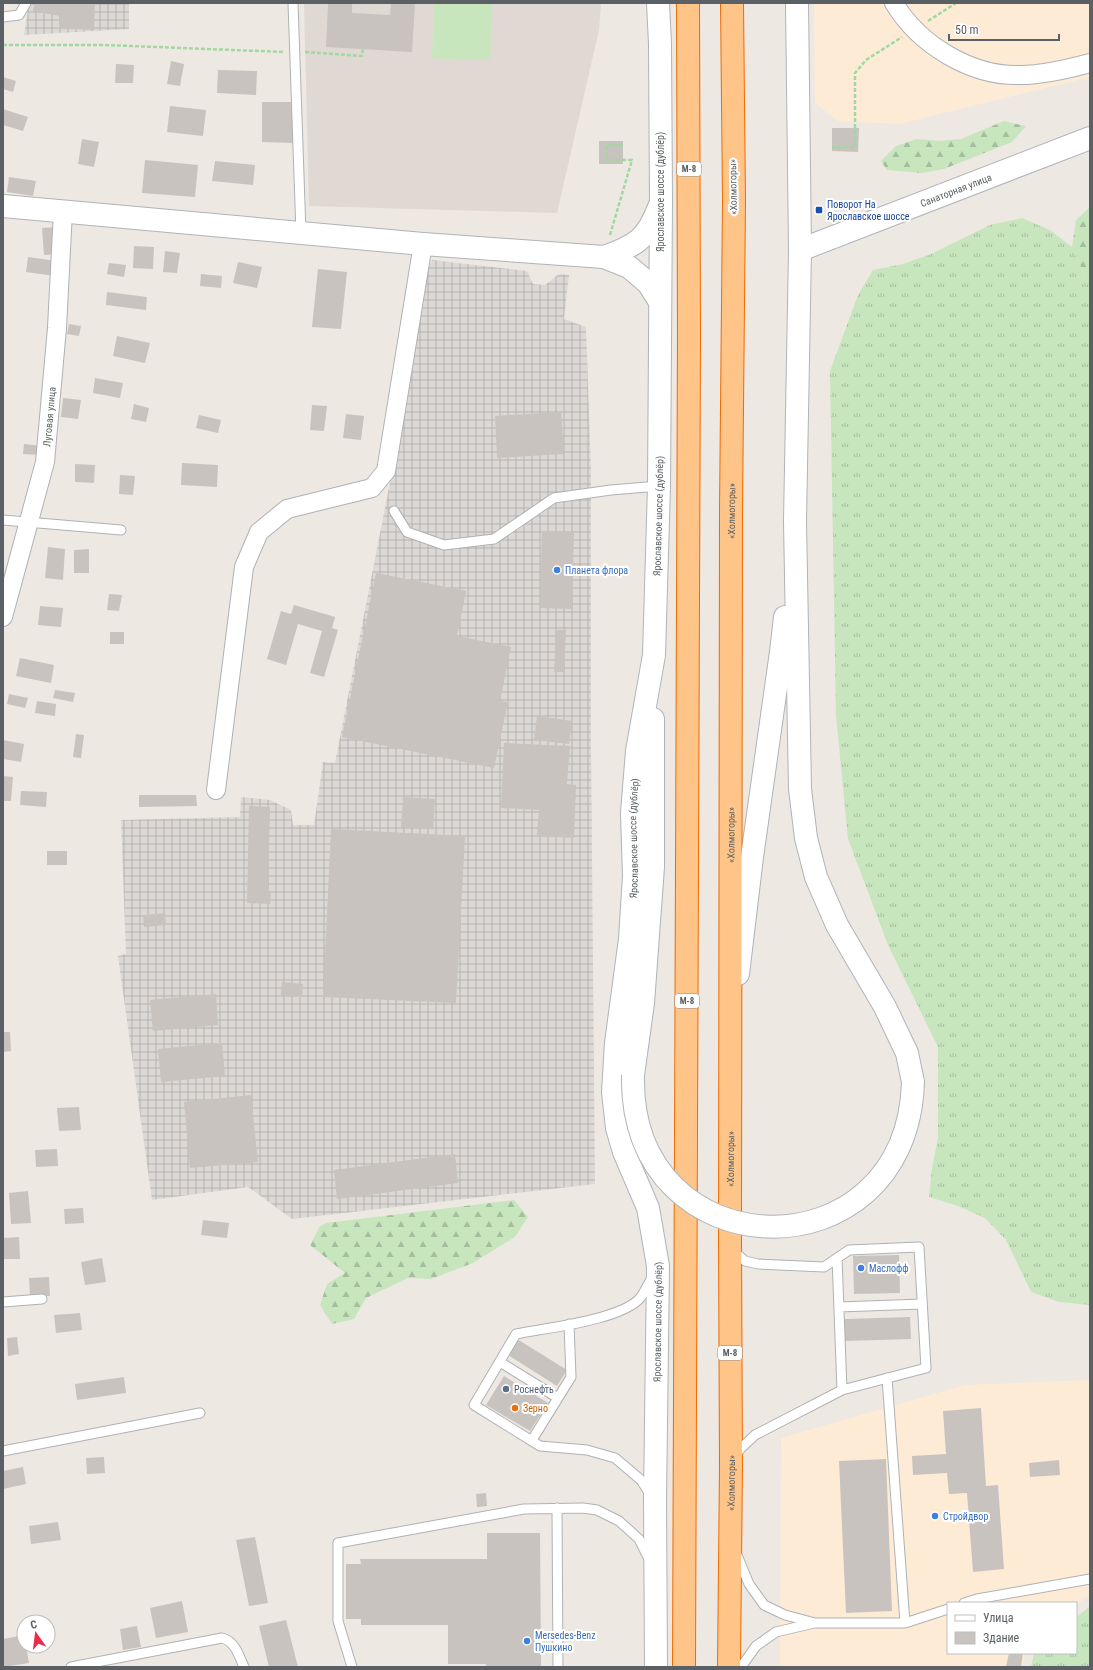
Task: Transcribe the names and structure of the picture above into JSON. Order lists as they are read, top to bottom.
{
  "streets": {
    "highway": ["М-8", "«Холмогоры»"],
    "street": ["Санаторная улица", "Ярославское шоссе (дублёр)", "Луговая улица"]
  },
  "places": {
    "transit": ["Поворот На Ярославское шоссе"],
    "other": [
      "Планета флора",
      "Маслофф",
      "Роснефть",
      "Зерно",
      "Стройдвор",
      "Mersedes-Benz Пушкино"
    ]
  },
  "legend": ["Улица", "Здание"],
  "scale_bar": "50 m",
  "north": "top"
}
